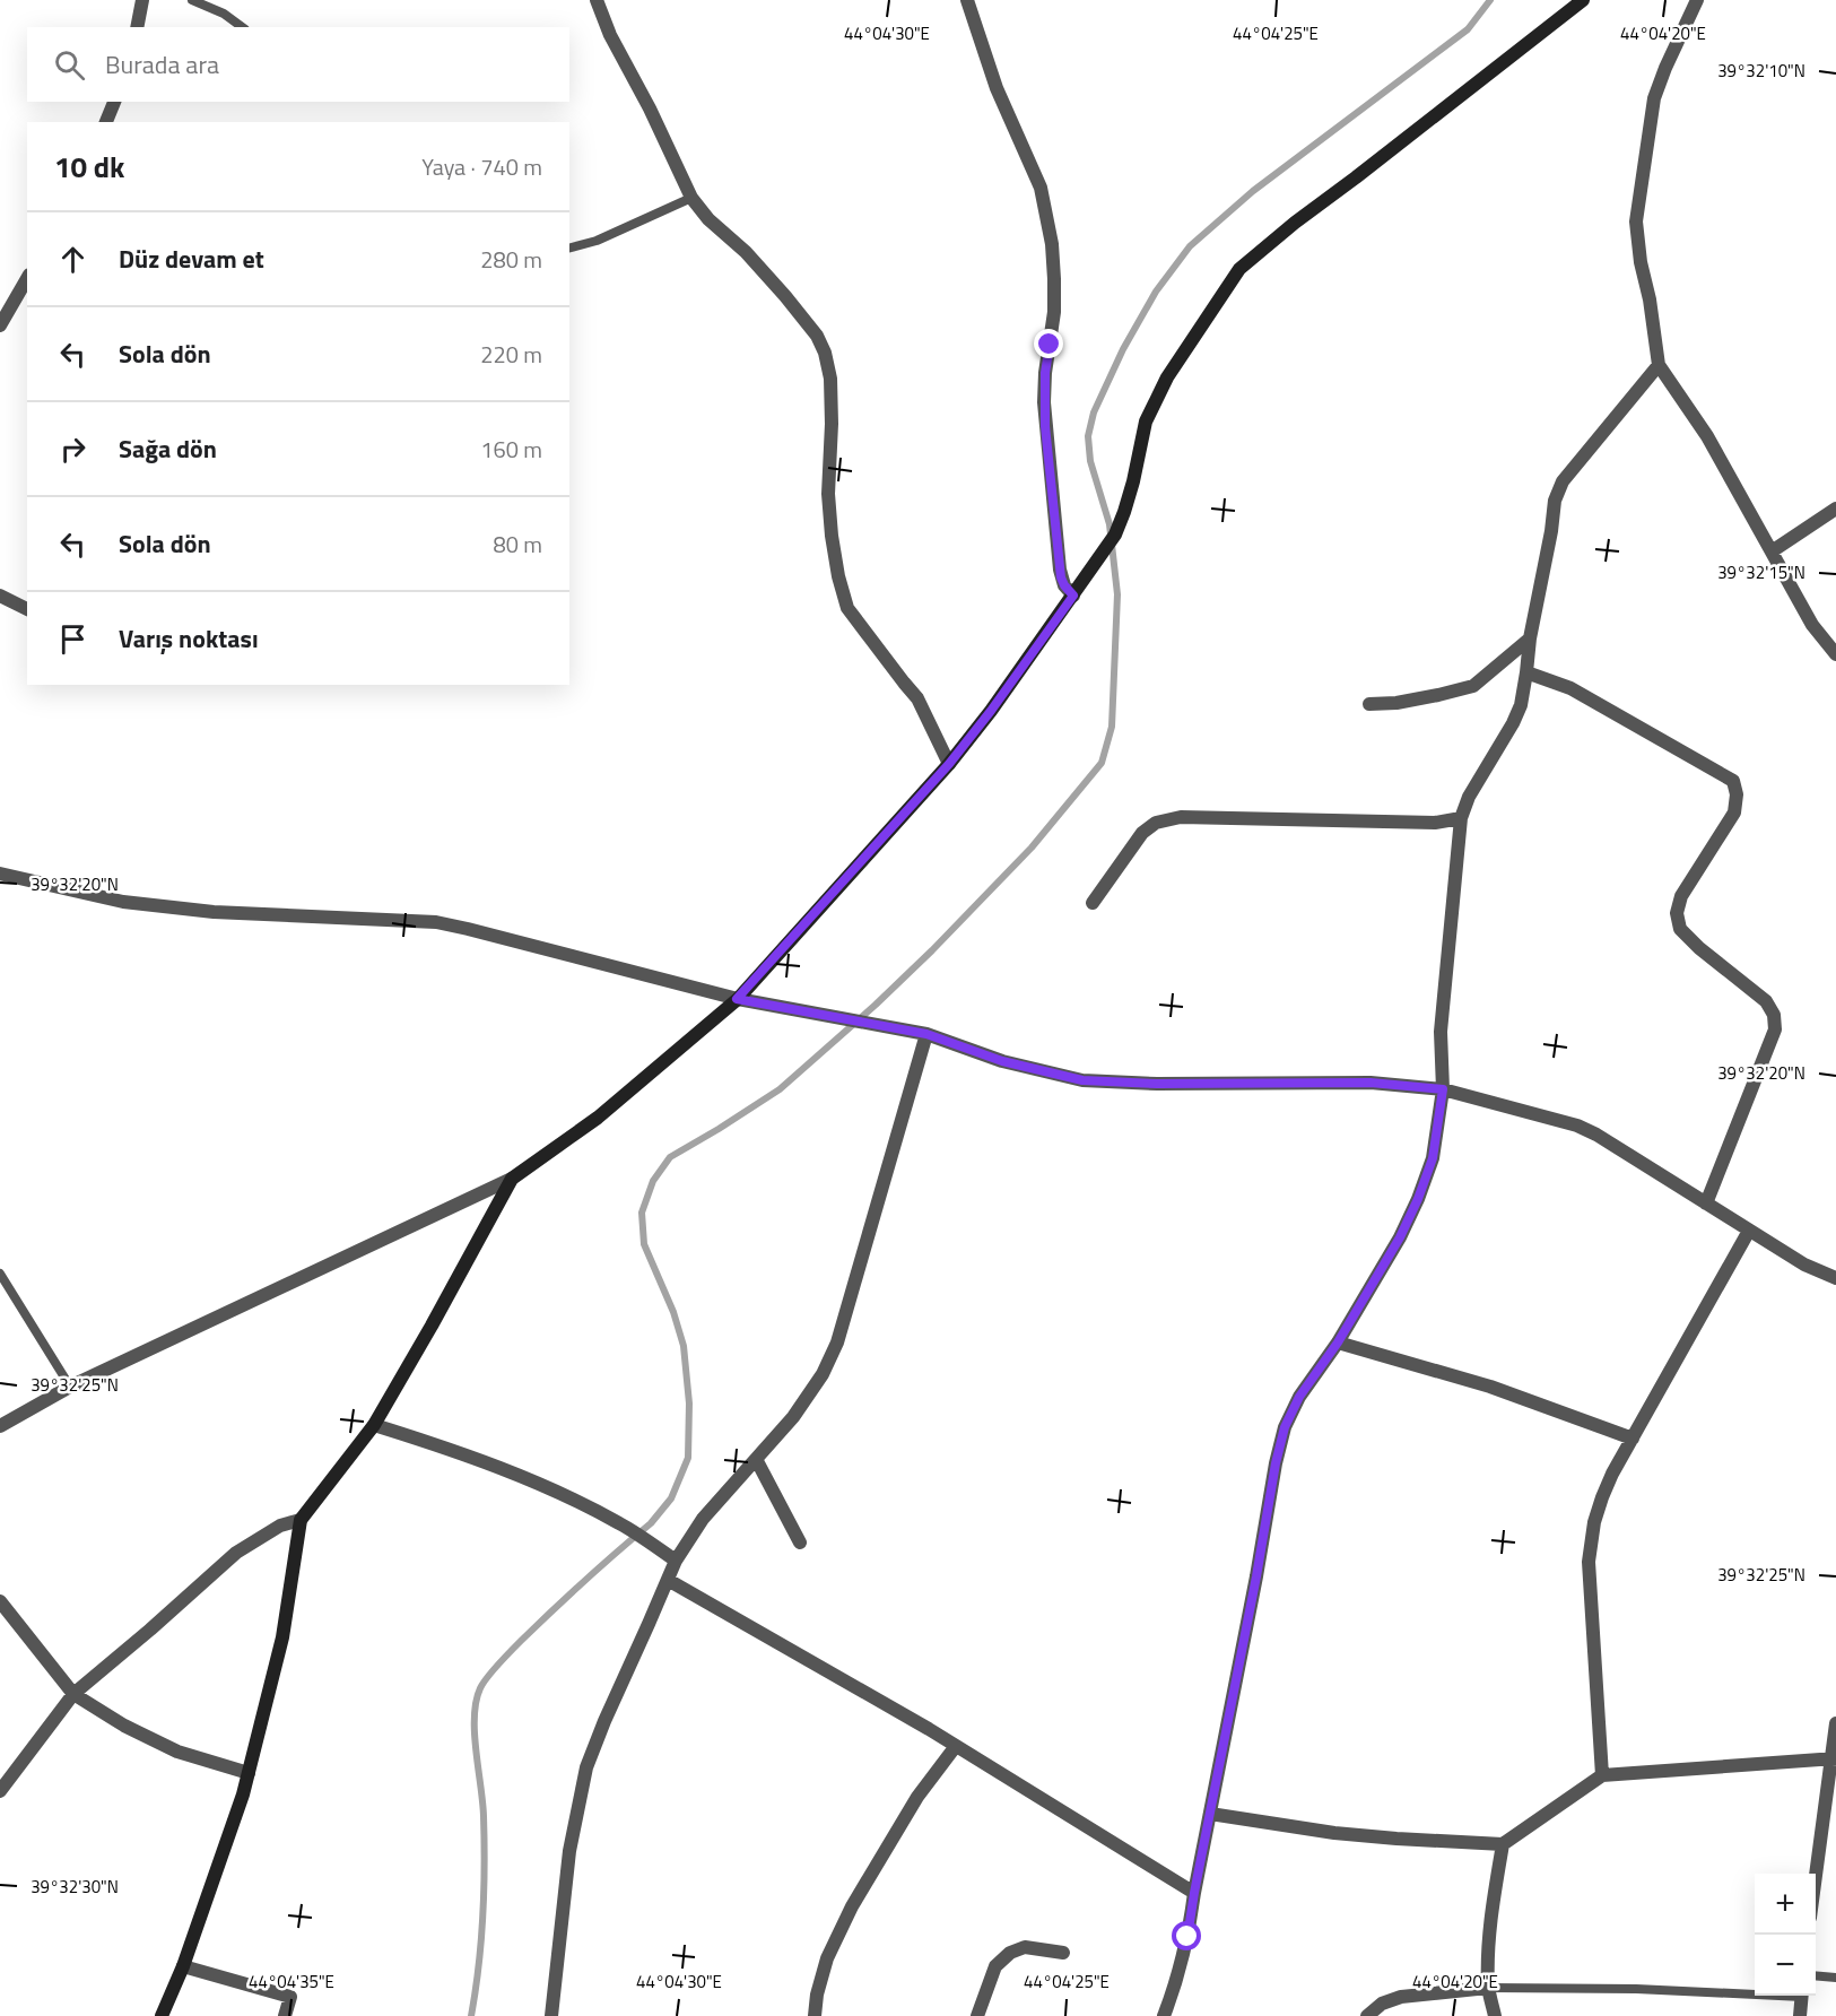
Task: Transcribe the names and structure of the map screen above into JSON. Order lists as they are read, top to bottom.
{
  "page": {
    "search": "Burada ara",
    "heading": ["10 dk", "Yaya · 740 m"],
    "list": [
      ["Düz devam et", "280 m"],
      ["Sola dön", "220 m"],
      ["Sağa dön", "160 m"],
      ["Sola dön", "80 m"],
      "Varış noktası"
    ],
    "map_buttons": ["+", "−"]
  },
  "coordinates": [
    "44°04'30\"E",
    "44°04'25\"E",
    "44°04'20\"E",
    "39°32'10\"N",
    "39°32'15\"N",
    "39°32'20\"N",
    "39°32'25\"N",
    "39°32'30\"N",
    "44°04'35\"E"
  ]
}
